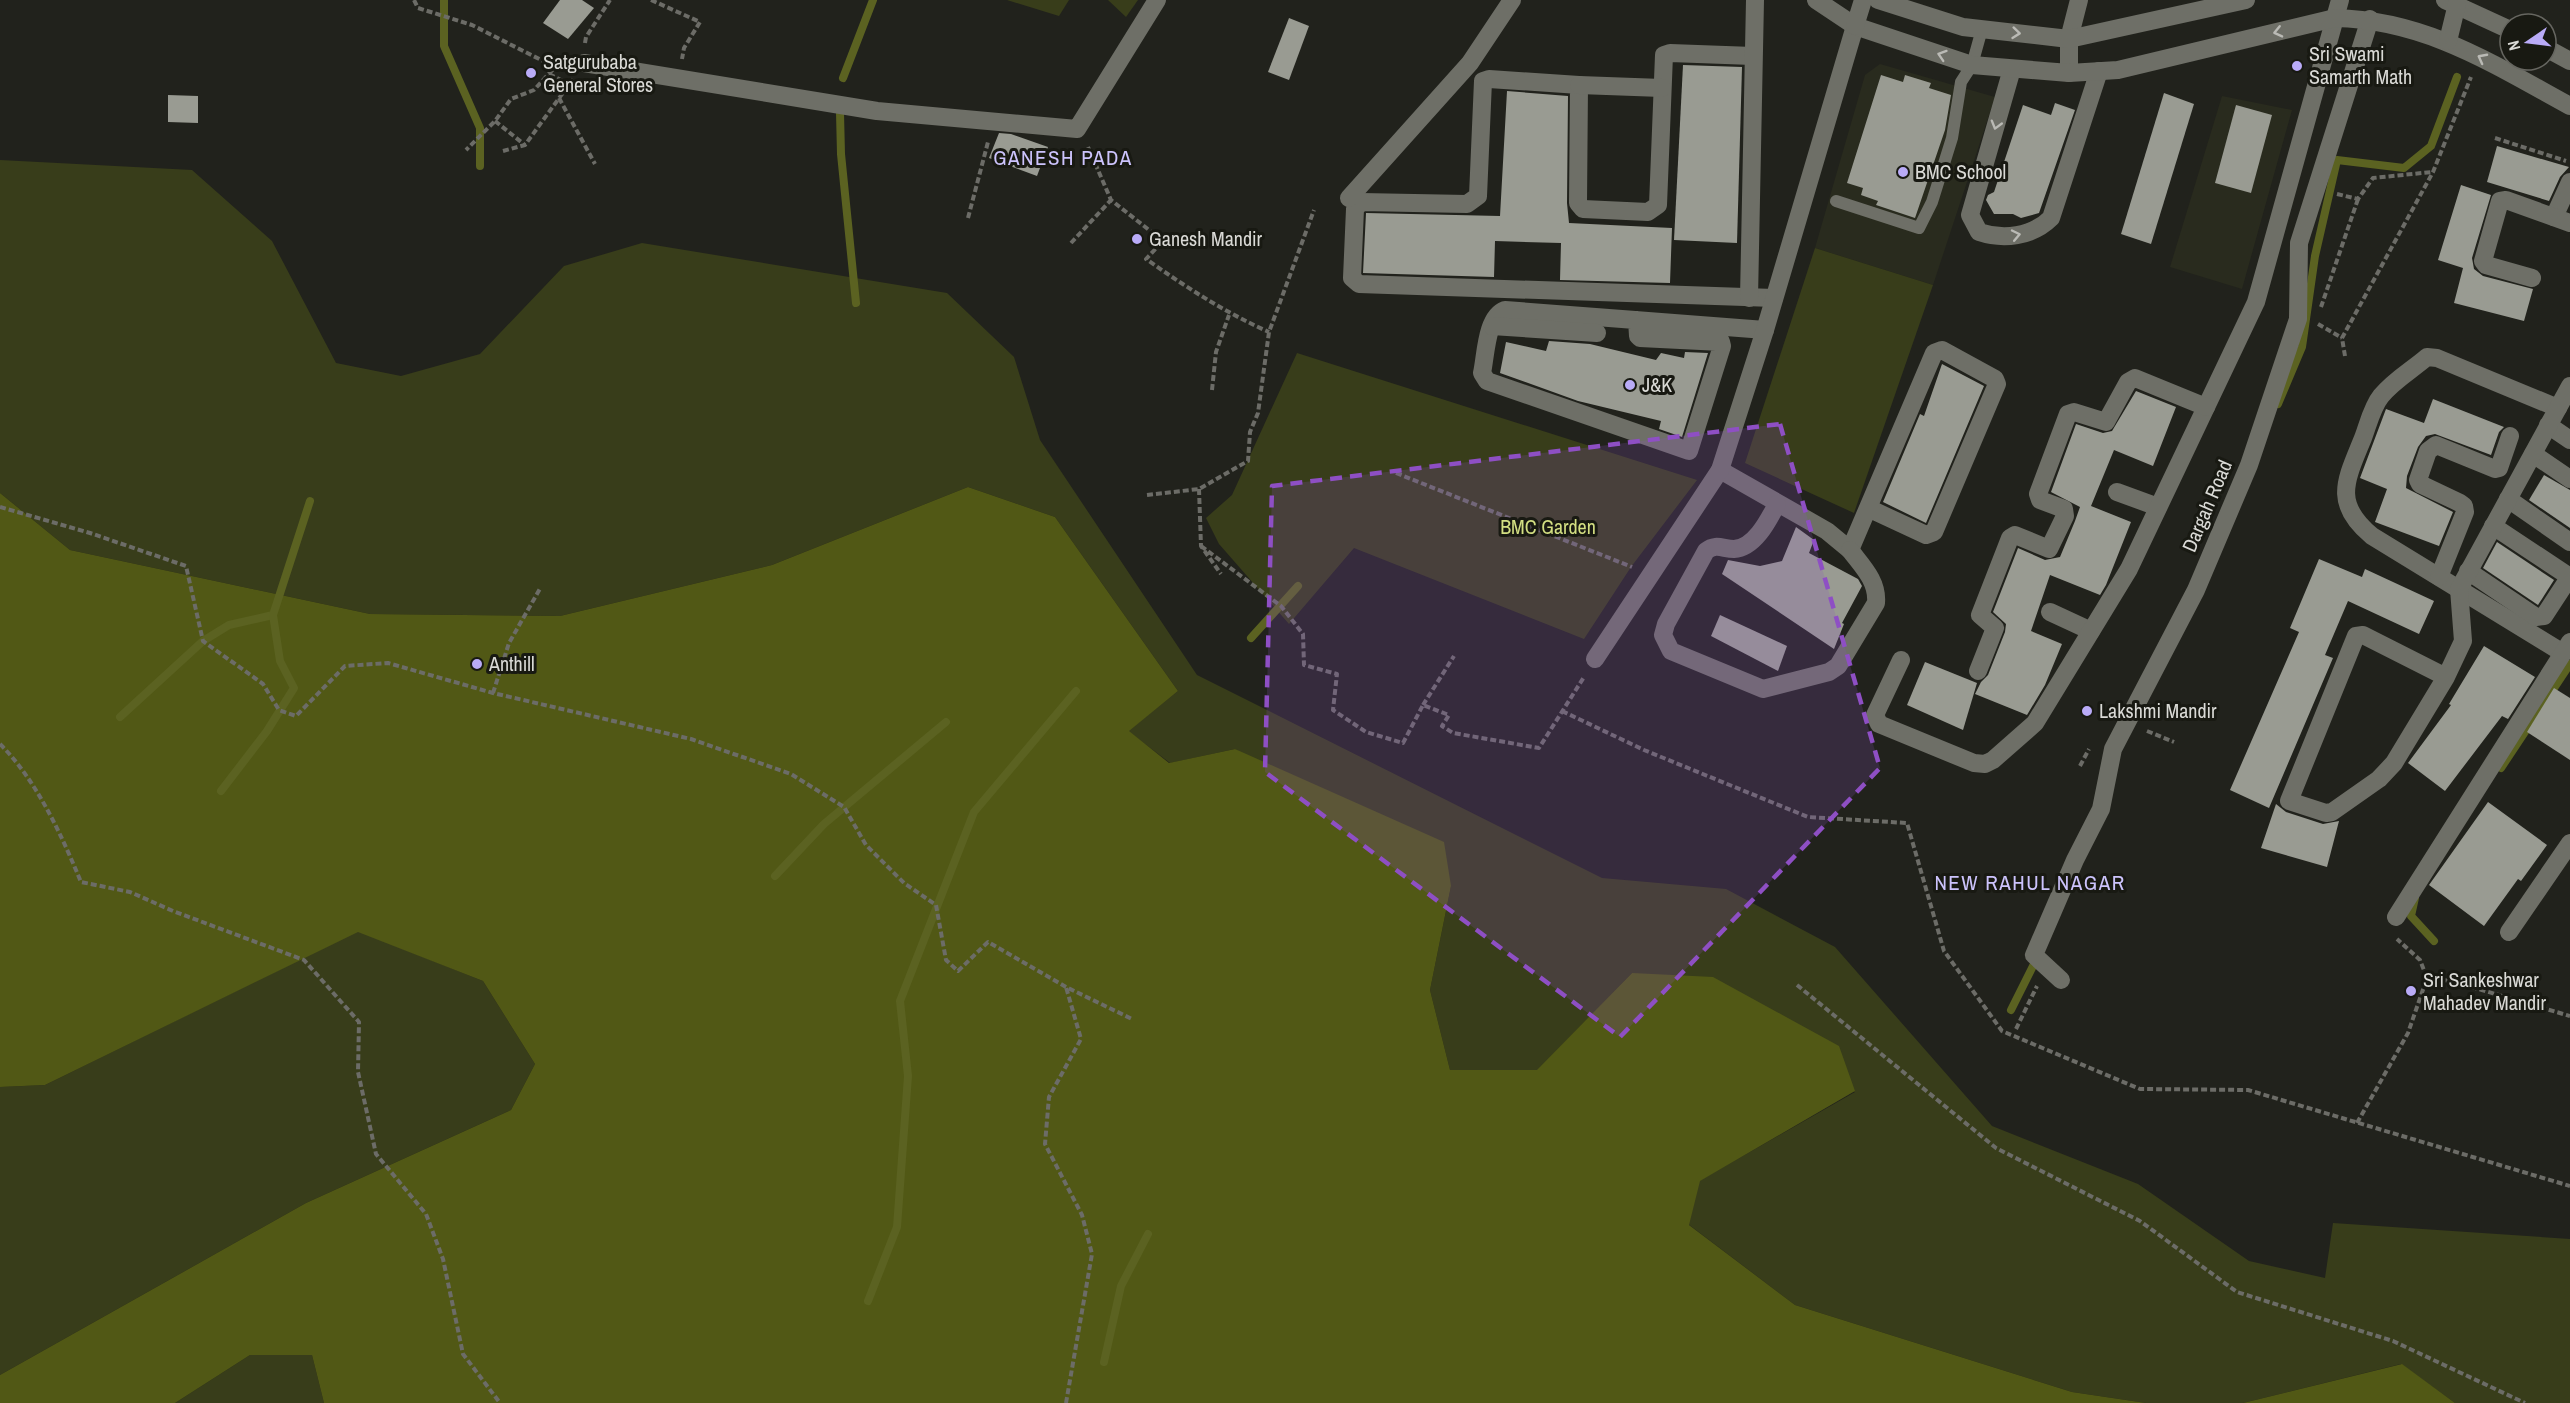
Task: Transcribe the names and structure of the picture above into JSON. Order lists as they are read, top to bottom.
{
  "streets": {
    "street": ["Dargah Road"]
  },
  "districts": ["GANESH PADA", "NEW RAHUL NAGAR"],
  "parks": ["BMC Garden"],
  "places": [
    "Sri Swami Samarth Math",
    "Satgurubaba General Stores",
    "BMC School",
    "Ganesh Mandir",
    "J&K",
    "Anthill",
    "Lakshmi Mandir",
    "Sri Sankeshwar Mahadev Mandir"
  ],
  "north": "left"
}
